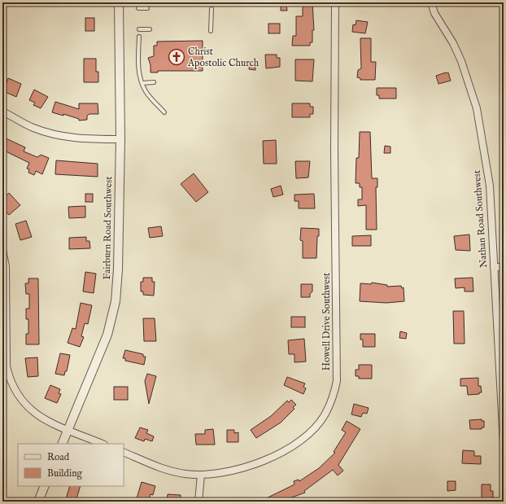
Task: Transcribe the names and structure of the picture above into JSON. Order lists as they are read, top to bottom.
{
  "streets": {
    "street": ["Nathan Road Southwest", "Fairburn Road Southwest", "Howell Drive Southwest"]
  },
  "places": {
    "church": ["Christ Apostolic Church"]
  },
  "legend": ["Road", "Building"]
}
